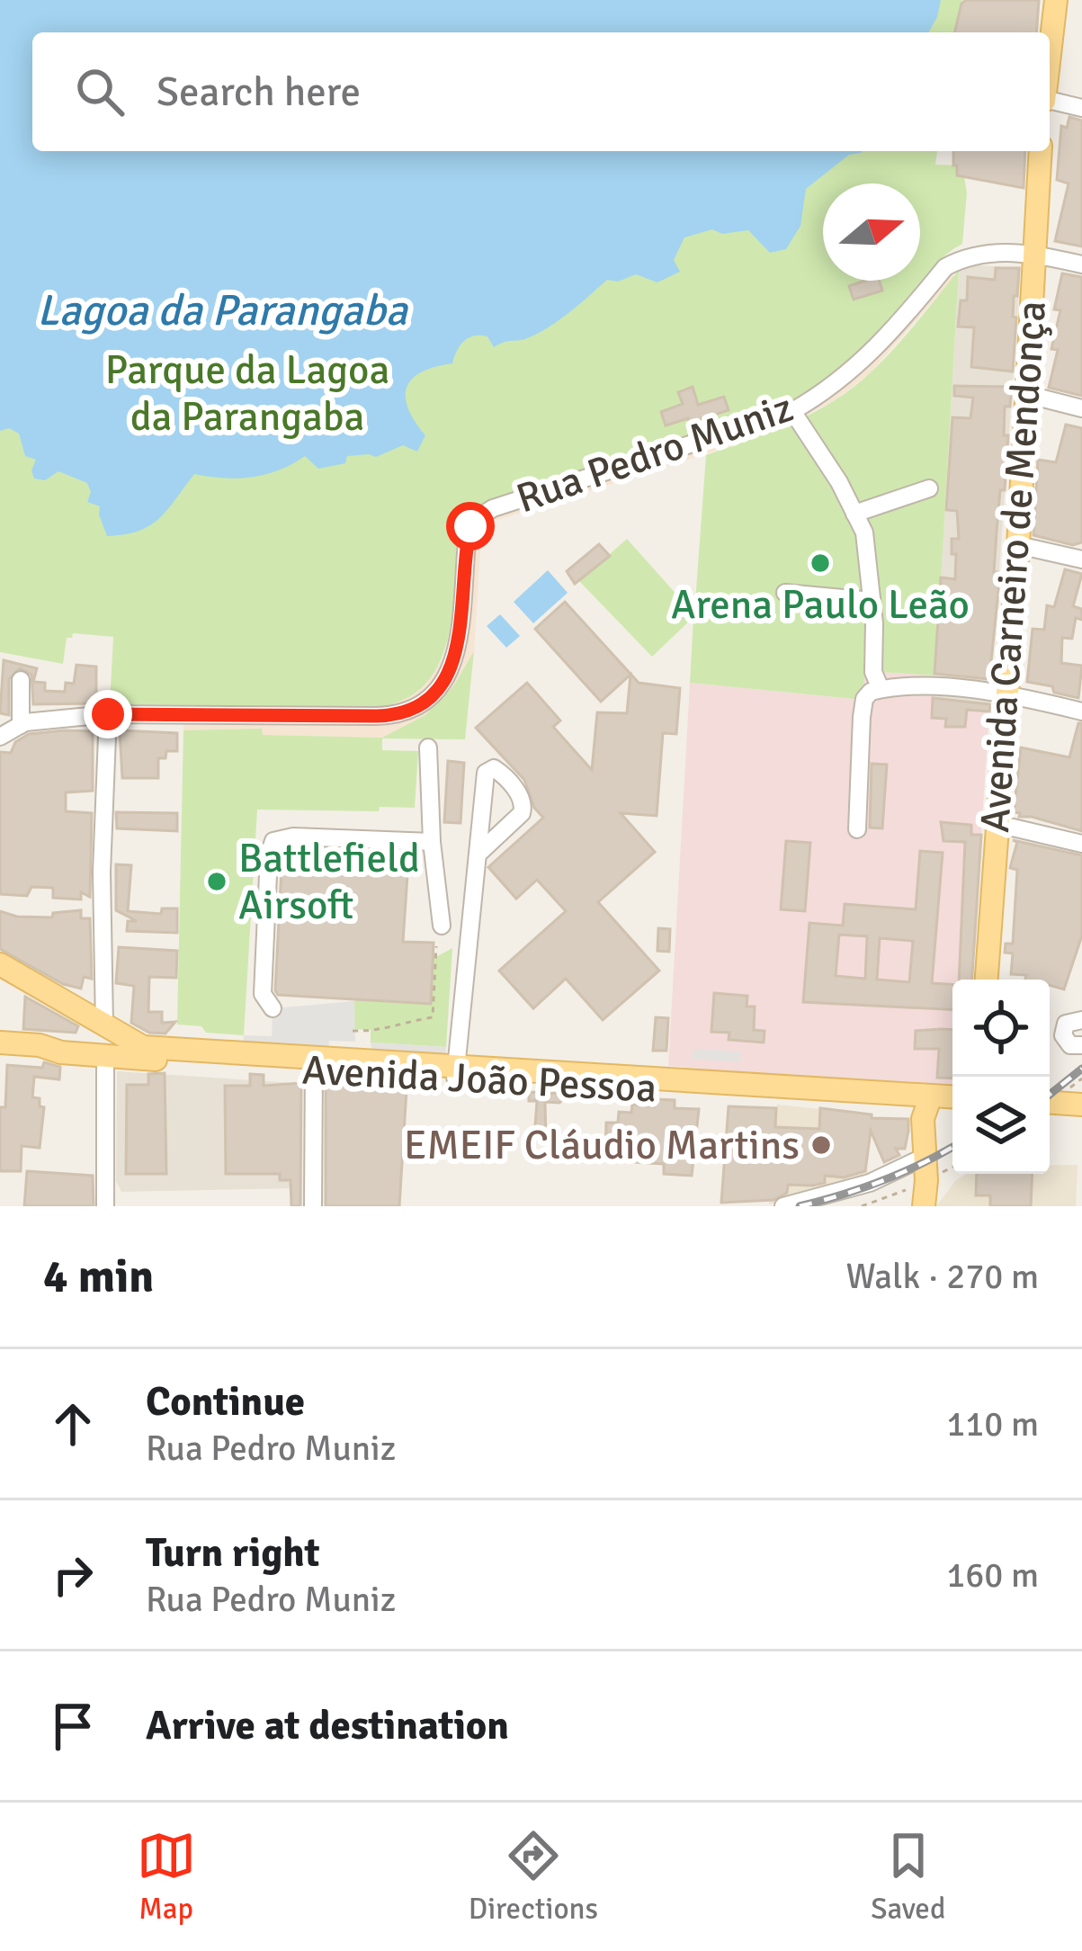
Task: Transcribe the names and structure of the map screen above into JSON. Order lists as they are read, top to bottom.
{
  "streets": {
    "main road": ["Avenida Carneiro de Mendonça", "Avenida João Pessoa"],
    "street": ["Rua Pedro Muniz"]
  },
  "crossings": [
    ["Rua Pedro Muniz", "Avenida Carneiro de Mendonça"]
  ],
  "water": ["Lagoa da Parangaba"],
  "parks": ["Parque da Lagoa da Parangaba"],
  "places": ["Arena Paulo Leão", "Battlefield Airsoft", "EMEIF Cláudio Martins"],
  "north": "right",
  "page": {
    "search": "Search here",
    "heading": ["4 min", "Walk · 270 m"],
    "list": [
      ["Continue", "Rua Pedro Muniz", "110 m"],
      ["Turn right", "Rua Pedro Muniz", "160 m"],
      "Arrive at destination"
    ],
    "nav": ["Map", "Directions", "Saved"]
  }
}
